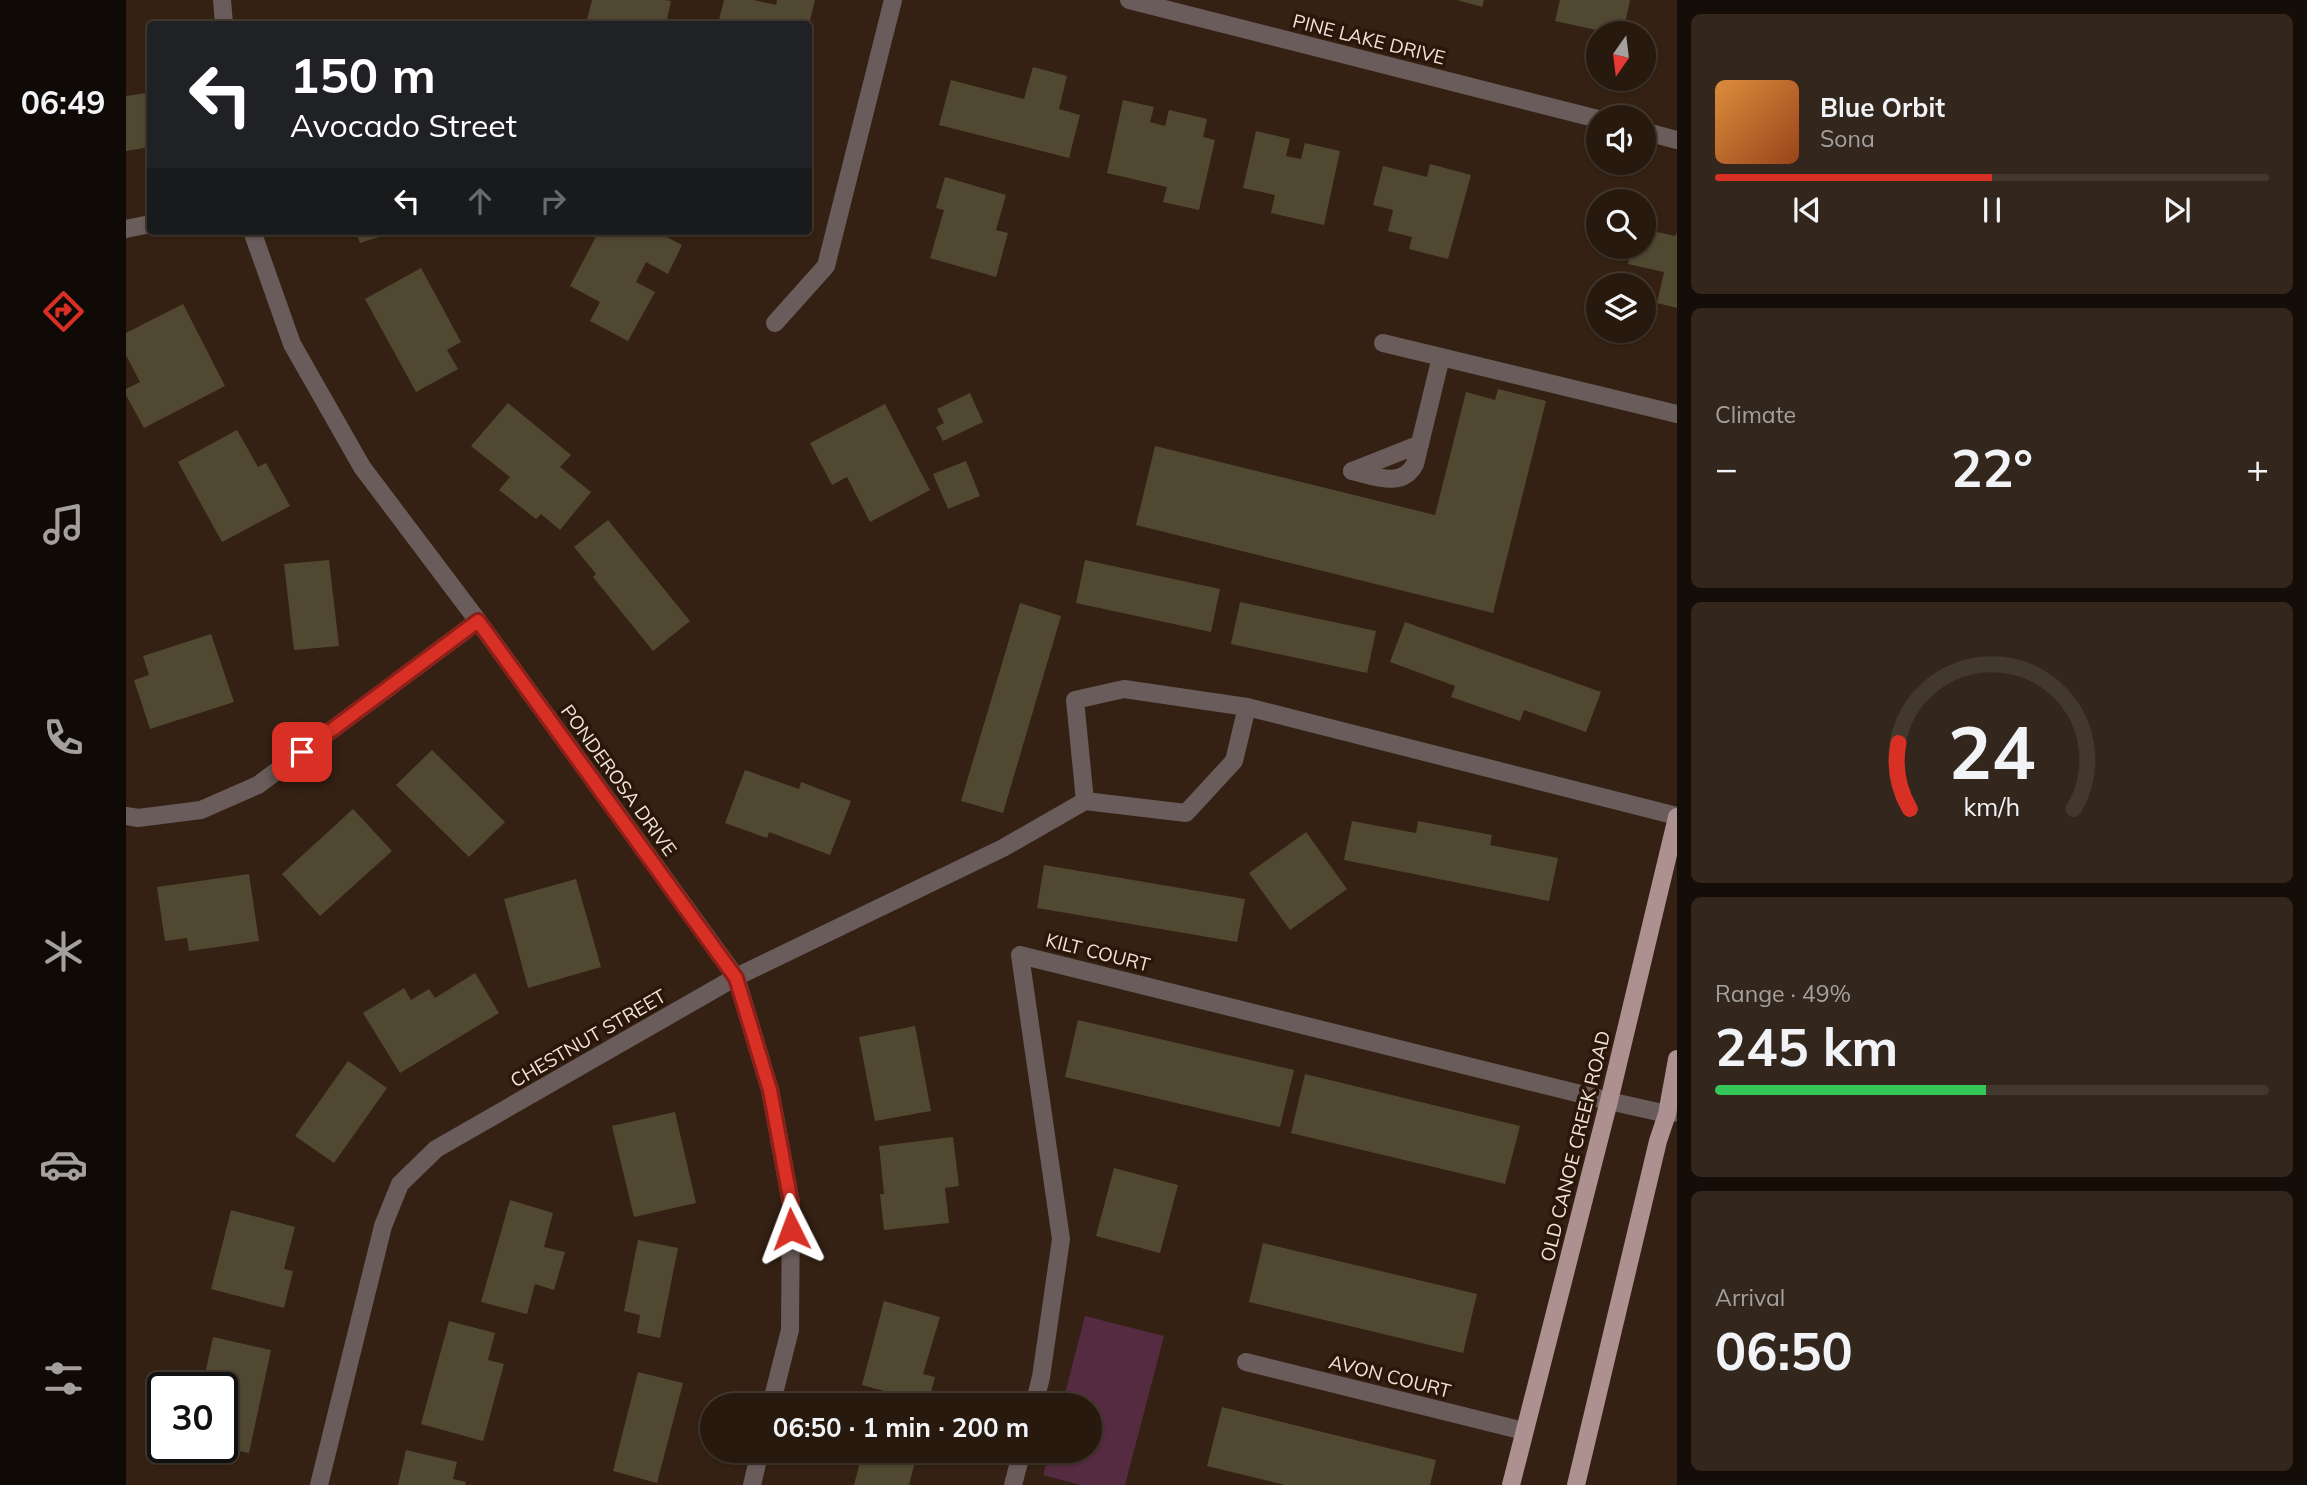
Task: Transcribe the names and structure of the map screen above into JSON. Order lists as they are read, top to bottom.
{
  "streets": {
    "main road": ["OLD CANOE CREEK ROAD"],
    "street": [
      "PINE LAKE DRIVE",
      "PONDEROSA DRIVE",
      "KILT COURT",
      "CHESTNUT STREET",
      "AVON COURT"
    ]
  },
  "crossings": [
    ["PONDEROSA DRIVE", "CHESTNUT STREET"],
    ["KILT COURT", "OLD CANOE CREEK ROAD"],
    ["OLD CANOE CREEK ROAD", "AVON COURT"]
  ],
  "north": "bottom",
  "page": {
    "tabs": "06:49",
    "turn": ["150 m", "Avocado Street"],
    "song": ["Blue Orbit", "Sona"],
    "tile": [
      "Climate",
      ["Range · 49%", "245 km"],
      ["Arrival", "06:50"]
    ],
    "heat": ["−", "22°", "+"],
    "limit": "30",
    "trip": "06:50 · 1 min · 200 m",
    "gauge": ["24", "km/h"]
  }
}
